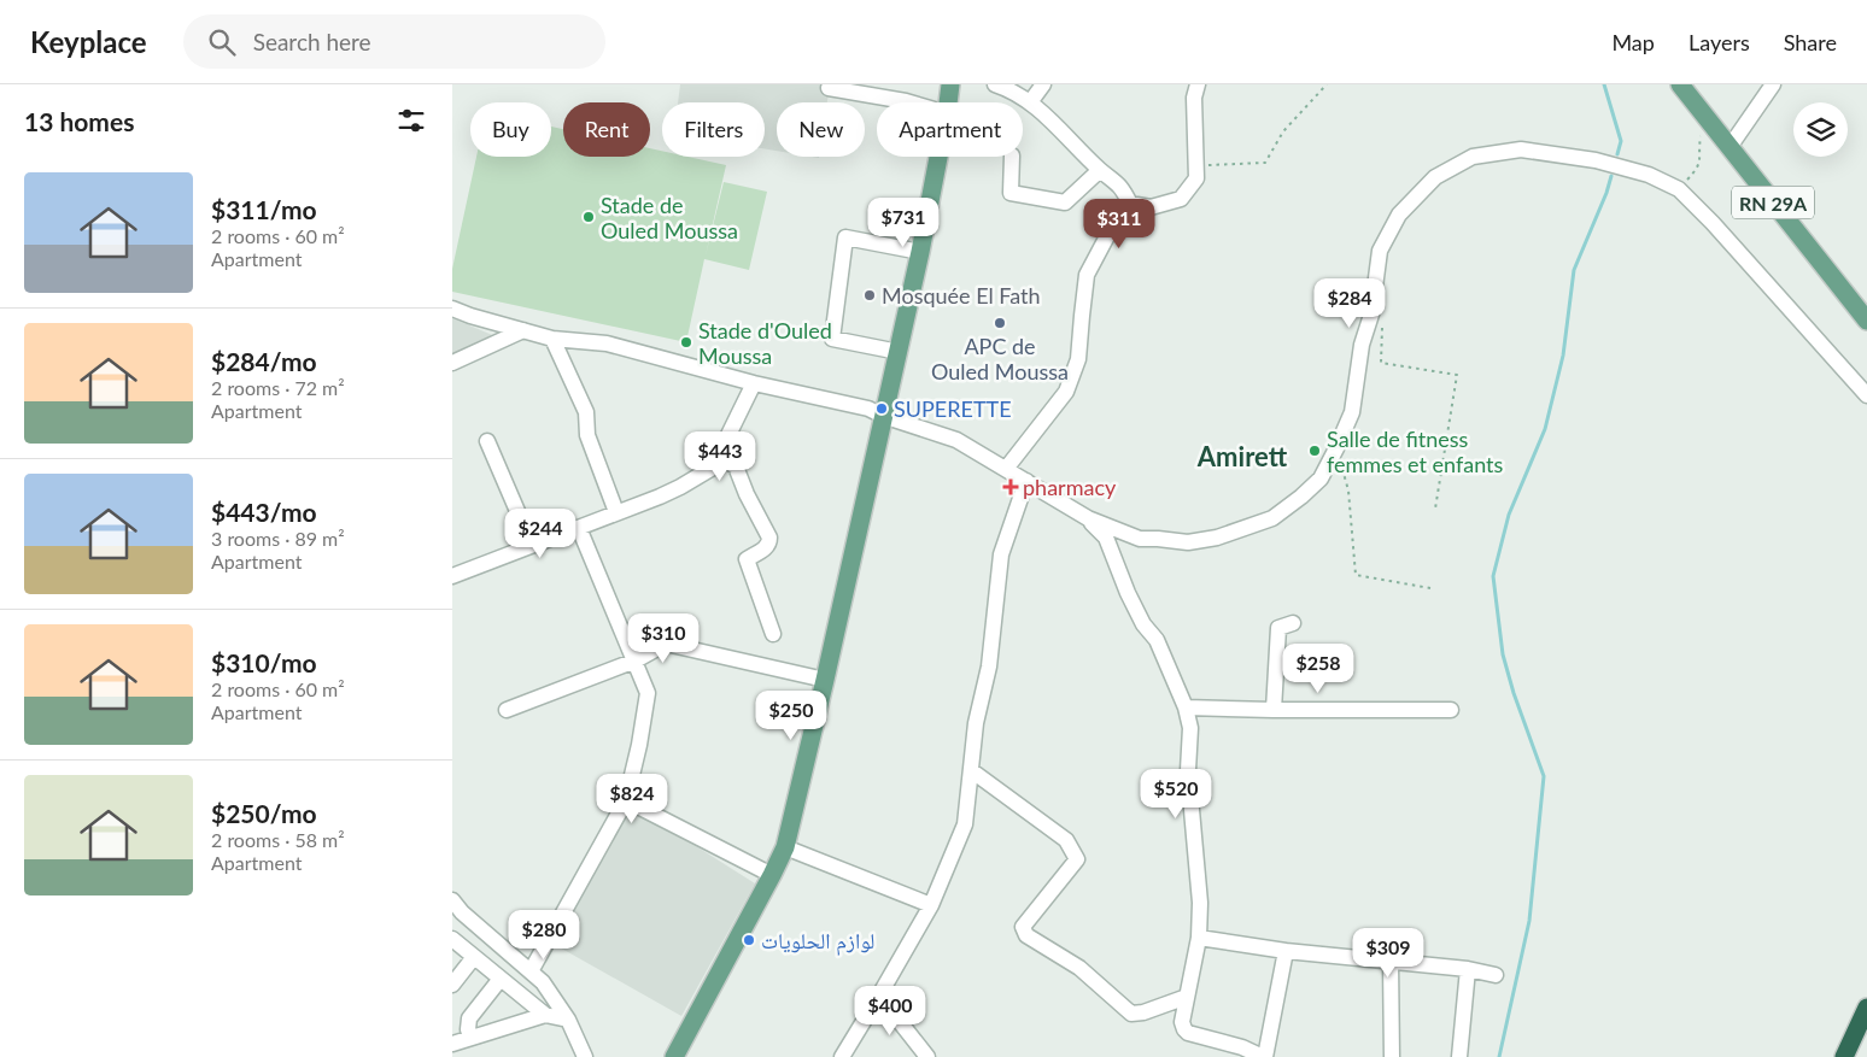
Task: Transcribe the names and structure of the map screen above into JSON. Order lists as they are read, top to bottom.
{
  "streets": {
    "main road": ["RN 29A"]
  },
  "districts": ["Amirett"],
  "places": {
    "other": [
      "Stade de Ouled Moussa",
      "Mosquée El Fath",
      "APC de Ouled Moussa",
      "Stade d'Ouled Moussa",
      "SUPERETTE",
      "Salle de fitness femmes et enfants",
      "لوازم الحلويات"
    ],
    "health": ["pharmacy"]
  },
  "page": {
    "header": "Keyplace",
    "search": "Search here",
    "nav": ["Map", "Layers", "Share"],
    "heading": "13 homes",
    "chip": [
      "Buy",
      "Rent",
      "Filters",
      "New",
      "Apartment"
    ],
    "list": [
      {
        "name": "$311/mo",
        "note": "2 rooms · 60 m² · Apartment"
      },
      {
        "name": "$284/mo",
        "note": "2 rooms · 72 m² · Apartment"
      },
      {
        "name": "$443/mo",
        "note": "3 rooms · 89 m² · Apartment"
      },
      {
        "name": "$310/mo",
        "note": "2 rooms · 60 m² · Apartment"
      },
      {
        "name": "$250/mo",
        "note": "2 rooms · 58 m² · Apartment"
      }
    ],
    "price": [
      "$731",
      "$311",
      "$284",
      "$443",
      "$244",
      "$310",
      "$258",
      "$250",
      "$520",
      "$824",
      "$280",
      "$309",
      "$400"
    ]
  }
}
